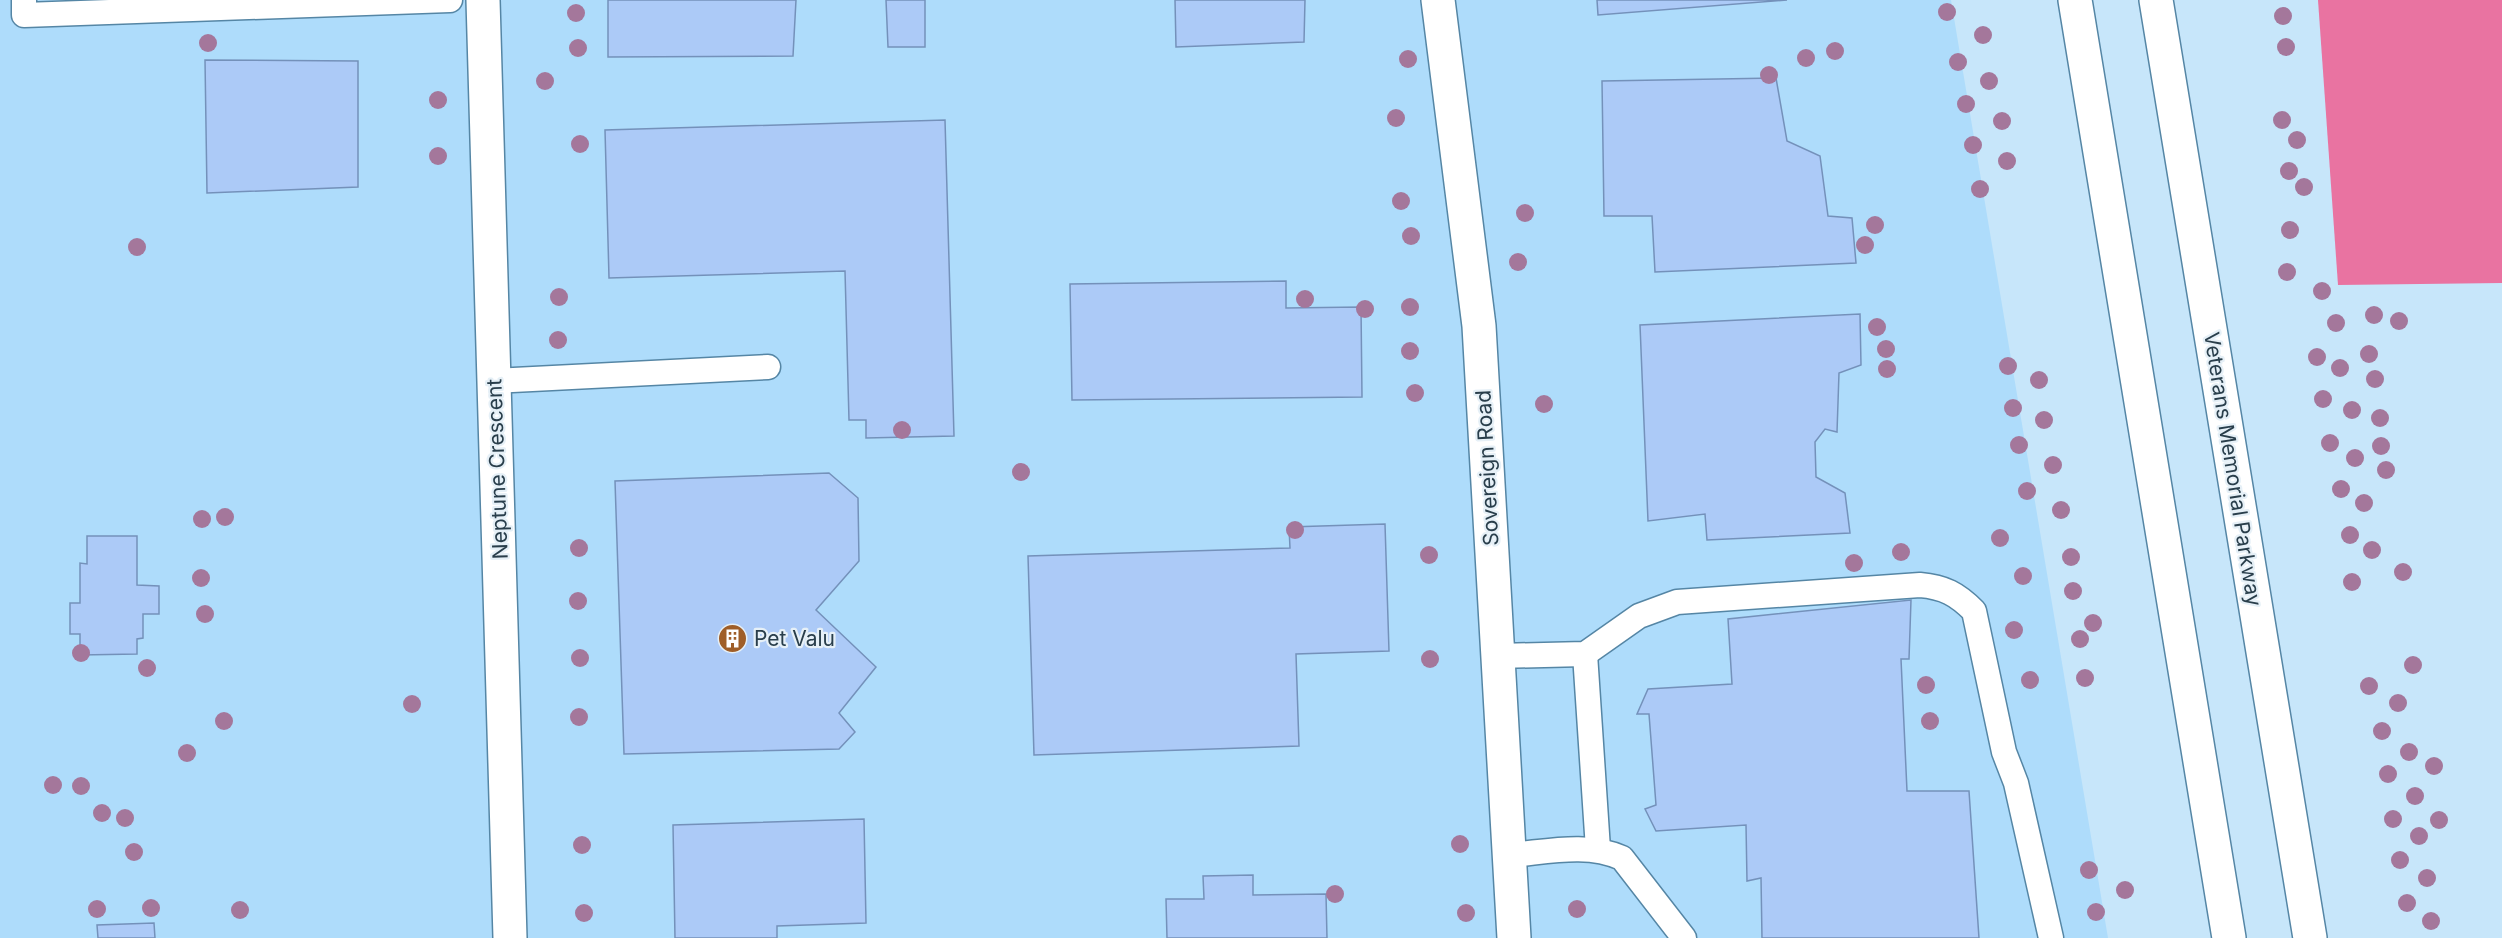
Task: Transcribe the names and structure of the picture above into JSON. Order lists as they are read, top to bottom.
{
  "streets": {
    "main road": ["Sovereign Road", "Neptune Crescent", "Veterans Memorial Parkway"]
  },
  "places": {
    "building": ["Pet Valu"]
  }
}
